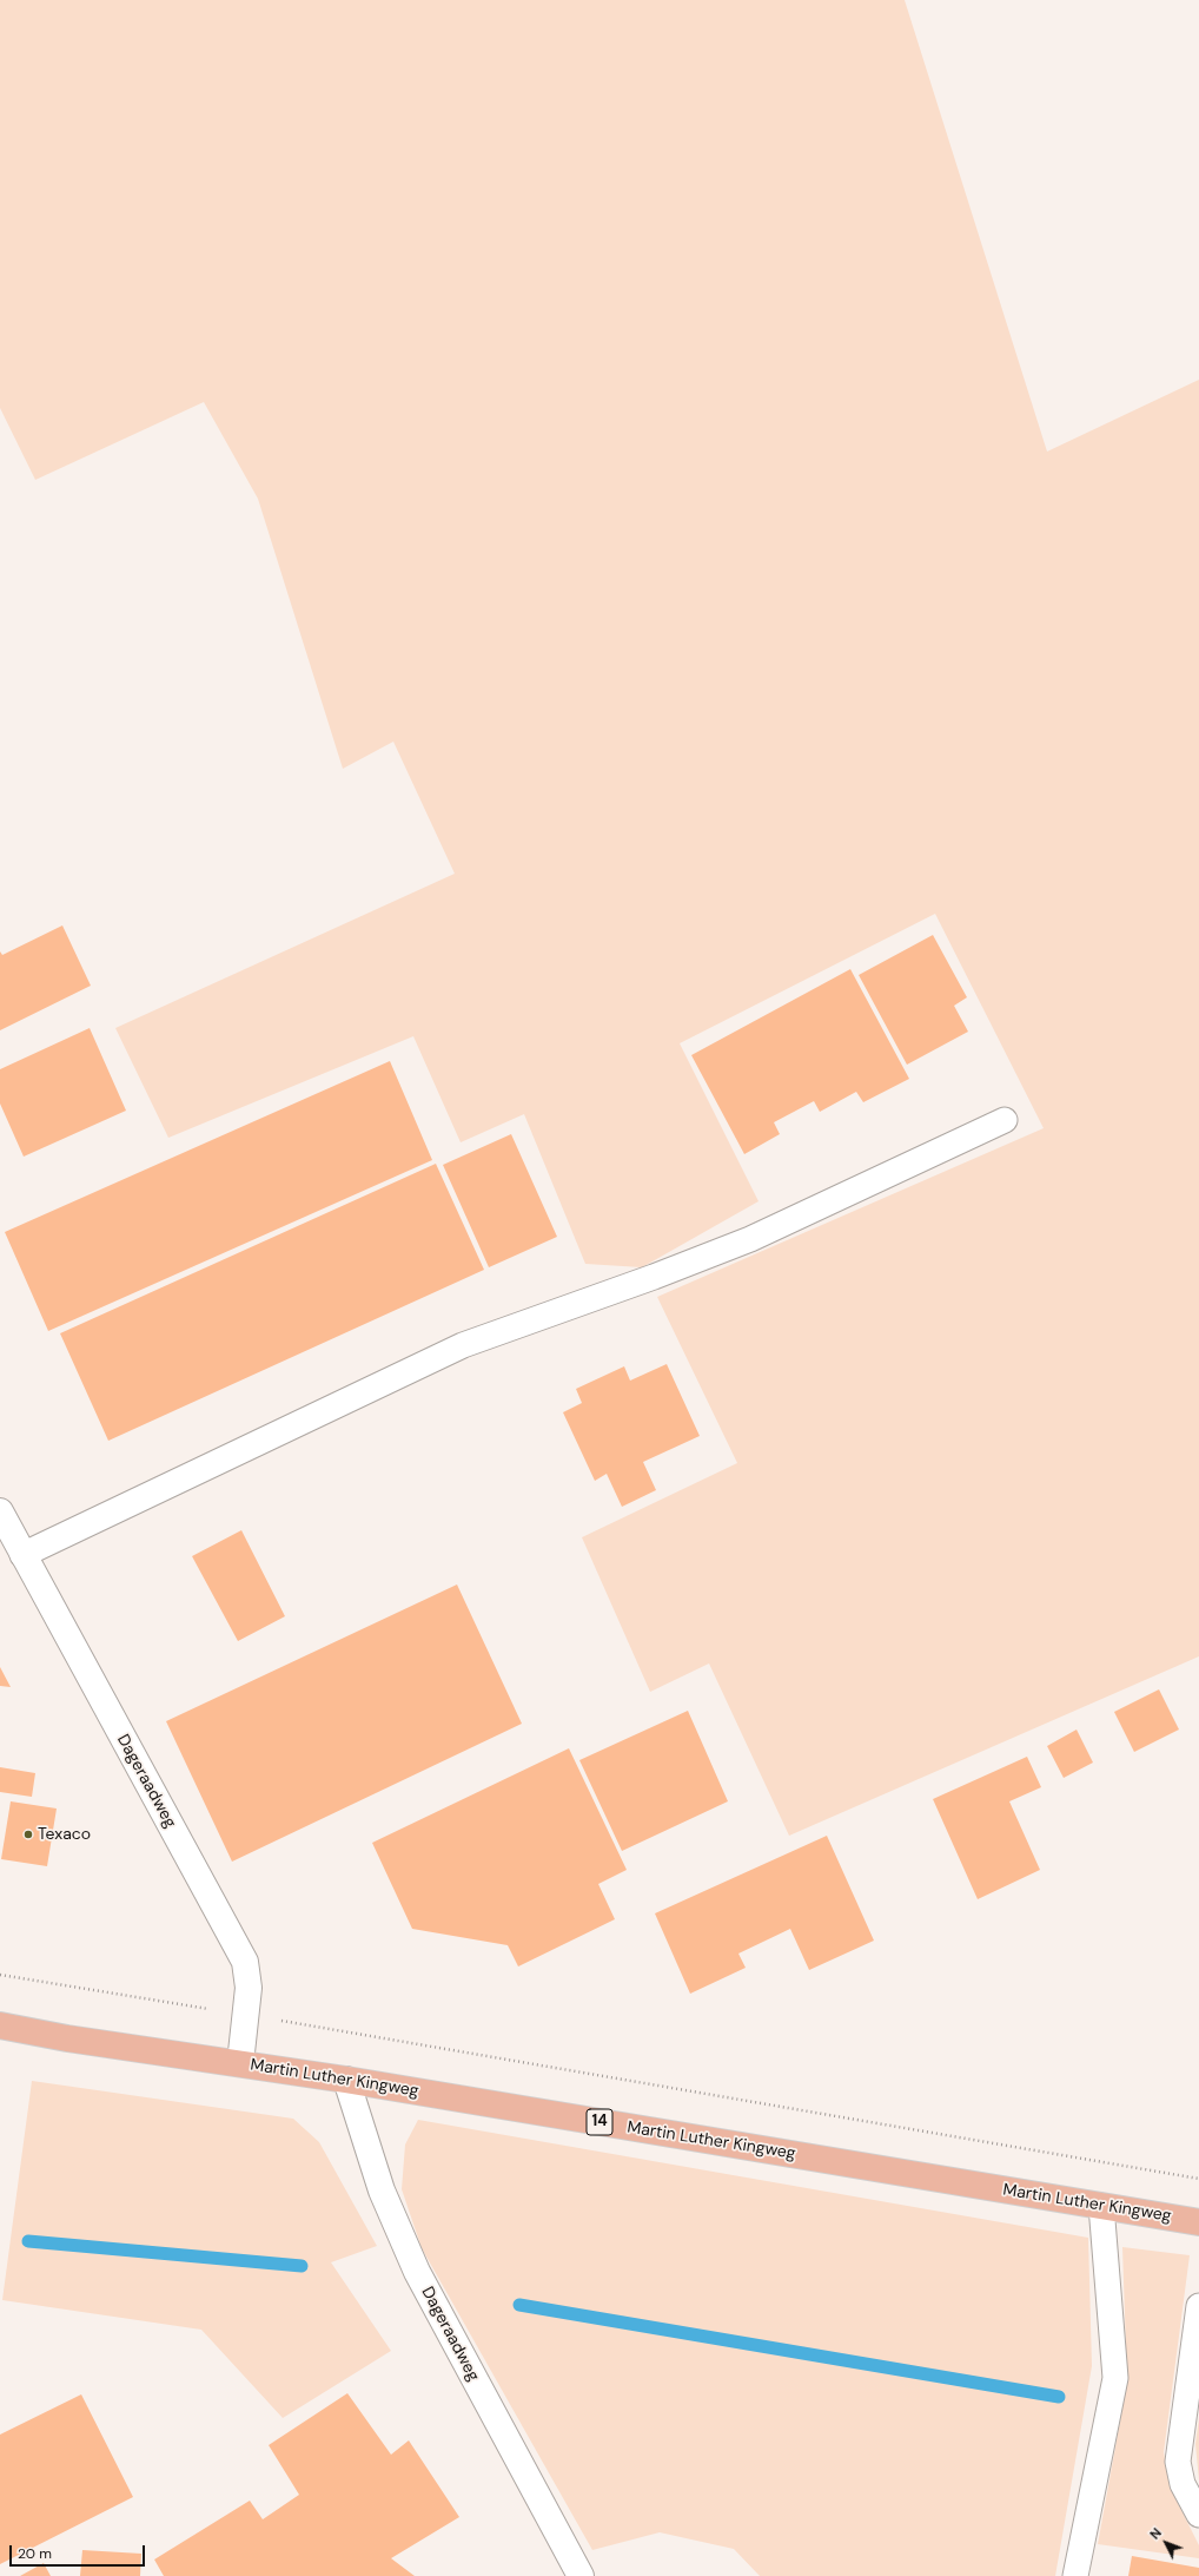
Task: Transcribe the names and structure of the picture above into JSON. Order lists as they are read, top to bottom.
{
  "streets": {
    "main road": ["Martin Luther Kingweg", "14"],
    "street": ["Dageraadweg"]
  },
  "crossings": [
    ["Dageraadweg", "Martin Luther Kingweg"]
  ],
  "places": ["Texaco"],
  "scale_bar": "20 m",
  "north": "top left"
}
